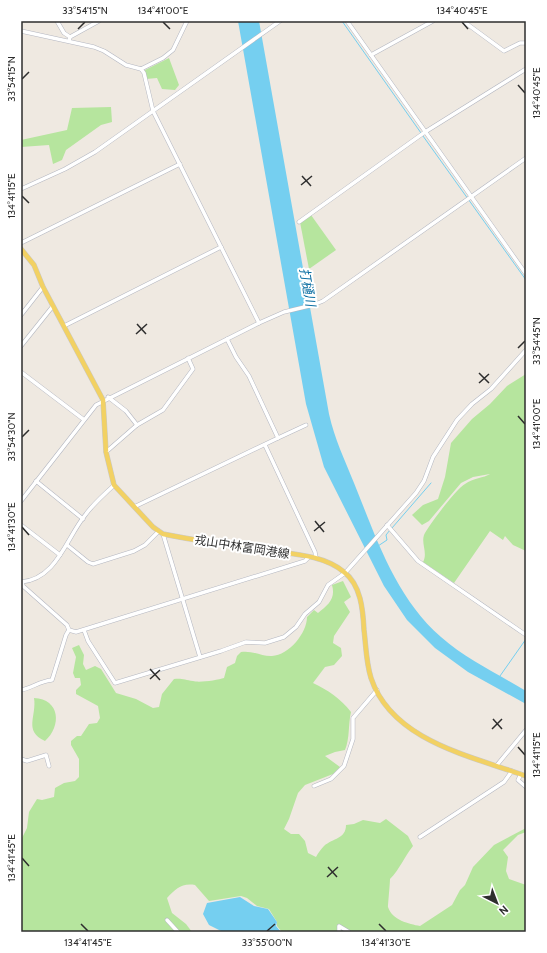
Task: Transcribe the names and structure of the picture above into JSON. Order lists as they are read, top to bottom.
{
  "streets": {
    "main road": ["戎山中林富岡港線"]
  },
  "water": ["打樋川"],
  "north": "bottom right",
  "coordinates": [
    "33°54'15\"N",
    "134°41'00\"E",
    "134°40'45\"E",
    "134°41'15\"E",
    "33°54'45\"N",
    "33°54'30\"N",
    "134°41'30\"E",
    "134°41'45\"E",
    "33°55'00\"N"
  ]
}
